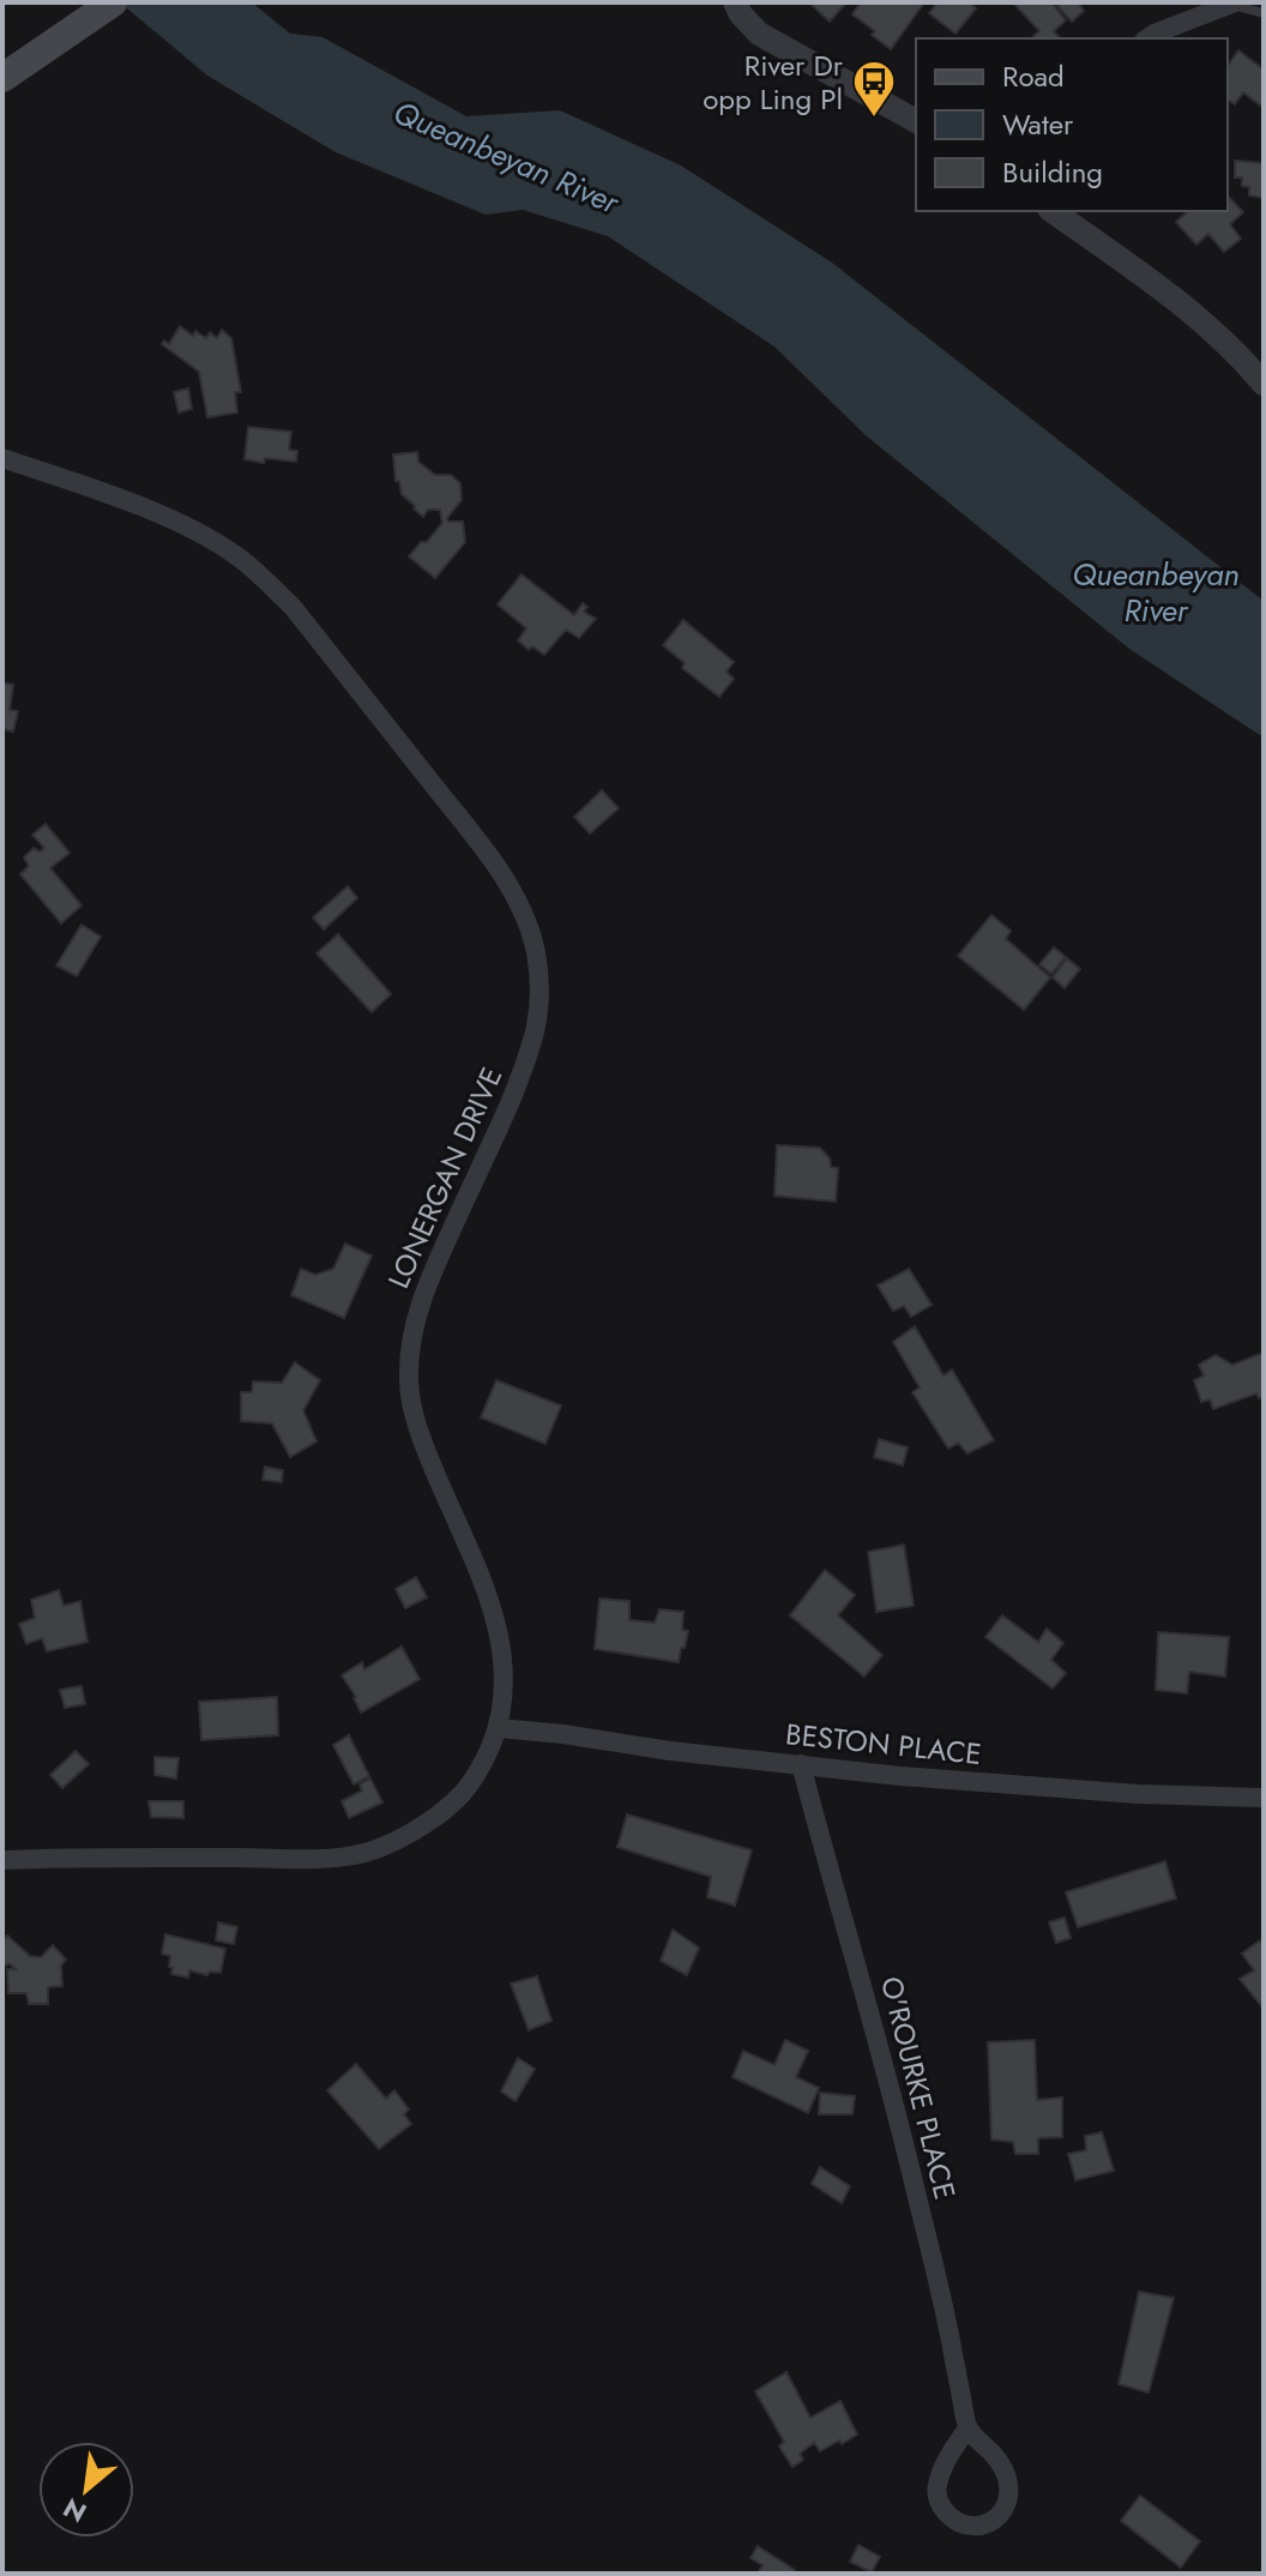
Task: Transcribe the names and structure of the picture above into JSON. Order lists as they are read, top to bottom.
{
  "streets": {
    "street": ["LONERGAN DRIVE", "BESTON PLACE", "O'ROURKE PLACE"]
  },
  "crossings": [
    ["LONERGAN DRIVE", "BESTON PLACE"],
    ["BESTON PLACE", "O'ROURKE PLACE"]
  ],
  "water": ["Queanbeyan River"],
  "places": {
    "bus stop": ["River Dr opp Ling Pl"]
  },
  "legend": ["Road", "Water", "Building"],
  "north": "bottom left"
}
